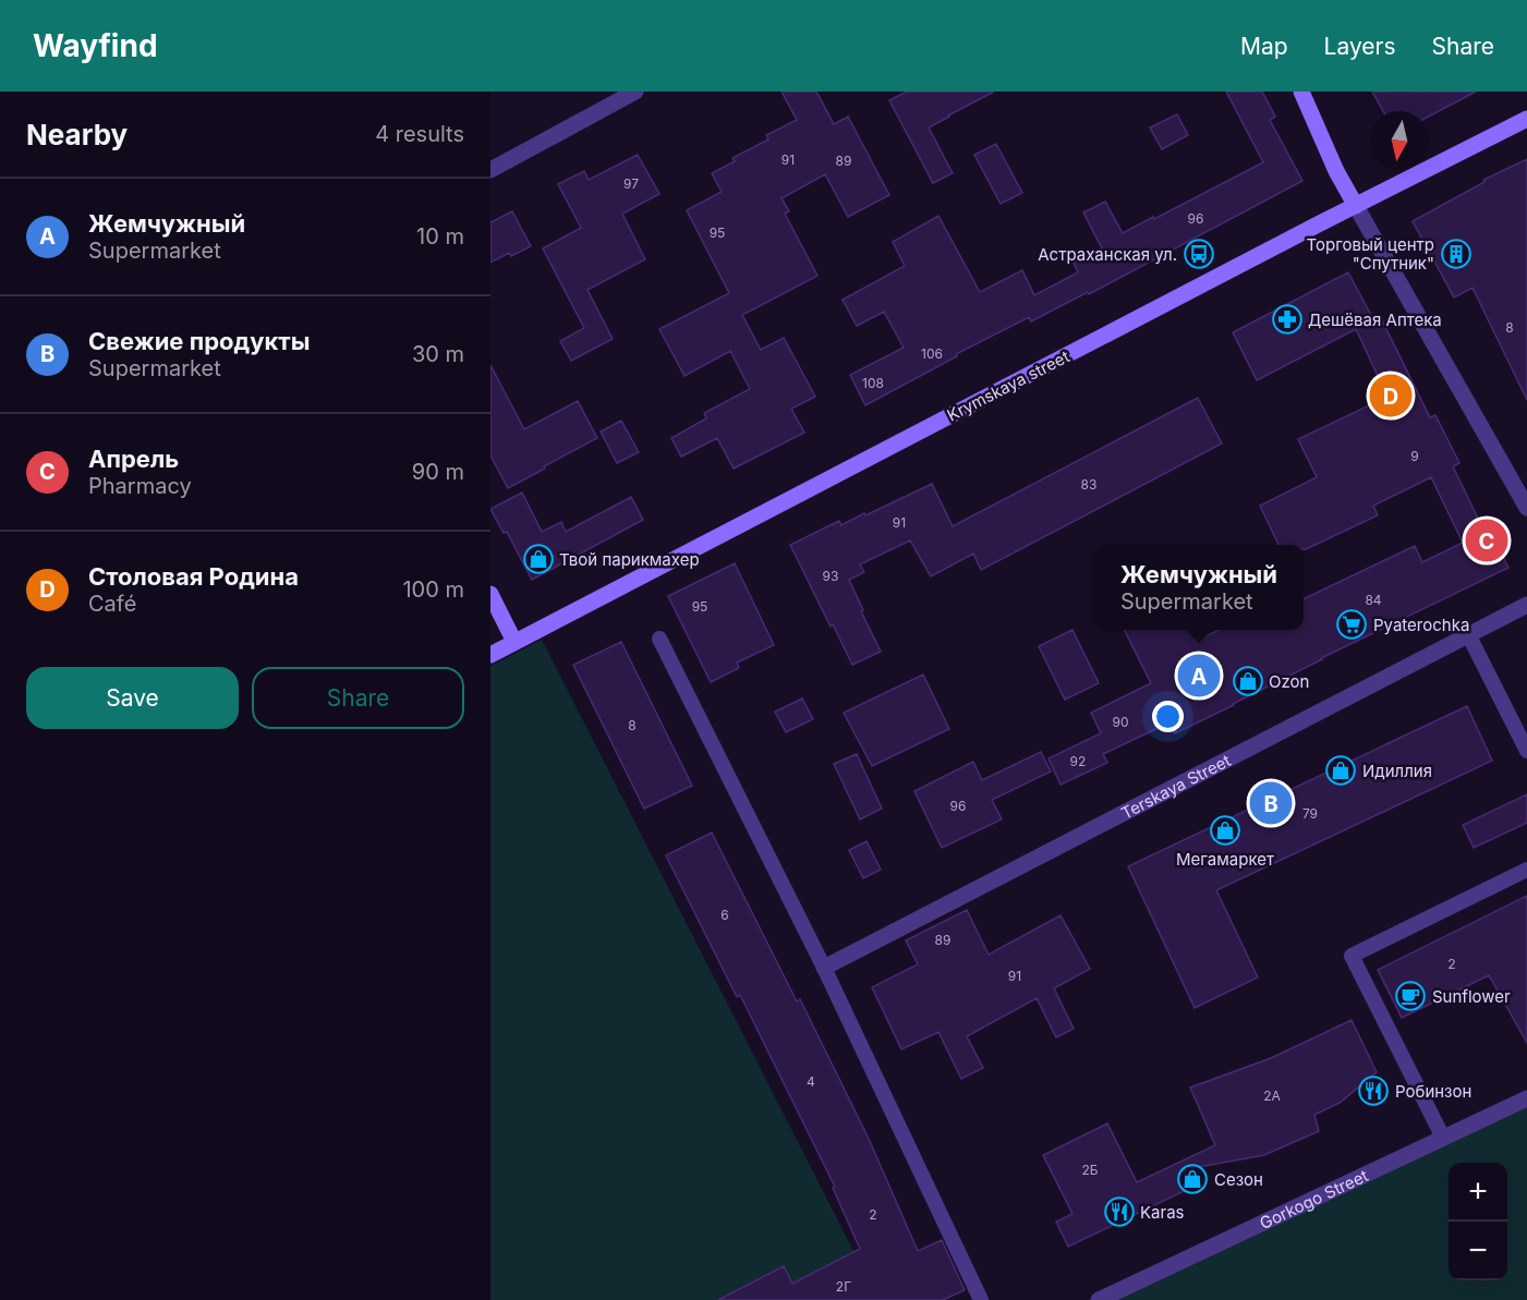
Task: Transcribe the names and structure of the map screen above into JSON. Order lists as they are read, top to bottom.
{
  "streets": {
    "street": ["Krymskaya street", "Terskaya Street", "Gorkogo Street"]
  },
  "places": {
    "bus stop": ["Астраханская ул."],
    "building": ["Торговый центр \"Спутник\""],
    "pharmacy": ["Дешёвая Аптека"],
    "shop": [
      "Твой парикмахер",
      "Ozon",
      "Идиллия",
      "Мегамаркет",
      "Сезон"
    ],
    "supermarket": ["Pyaterochka"],
    "cafe": ["Sunflower"],
    "restaurant": ["Робинзон", "Karas"]
  },
  "house_numbers": [
    "91",
    "89",
    "97",
    "96",
    "95",
    "8",
    "106",
    "108",
    "9",
    "83",
    "91",
    "93",
    "84",
    "95",
    "90",
    "8",
    "92",
    "96",
    "79",
    "6",
    "89",
    "2",
    "91",
    "4",
    "2А",
    "2Б",
    "2",
    "2Г"
  ],
  "north": "bottom",
  "page": {
    "header": "Wayfind",
    "nav": ["Map", "Layers", "Share"],
    "heading": ["Nearby", "4 results"],
    "list": [
      {
        "mark": "A",
        "name": "Жемчужный",
        "note": "Supermarket",
        "value": "10 m"
      },
      {
        "mark": "B",
        "name": "Свежие продукты",
        "note": "Supermarket",
        "value": "30 m"
      },
      {
        "mark": "C",
        "name": "Апрель",
        "note": "Pharmacy",
        "value": "90 m"
      },
      {
        "mark": "D",
        "name": "Столовая Родина",
        "note": "Café",
        "value": "100 m"
      }
    ],
    "pins": [
      "D",
      "C",
      "A",
      "B"
    ],
    "popup": ["Жемчужный", "Supermarket"],
    "buttons": ["Save", "Share"],
    "map_buttons": ["+", "−"]
  }
}
